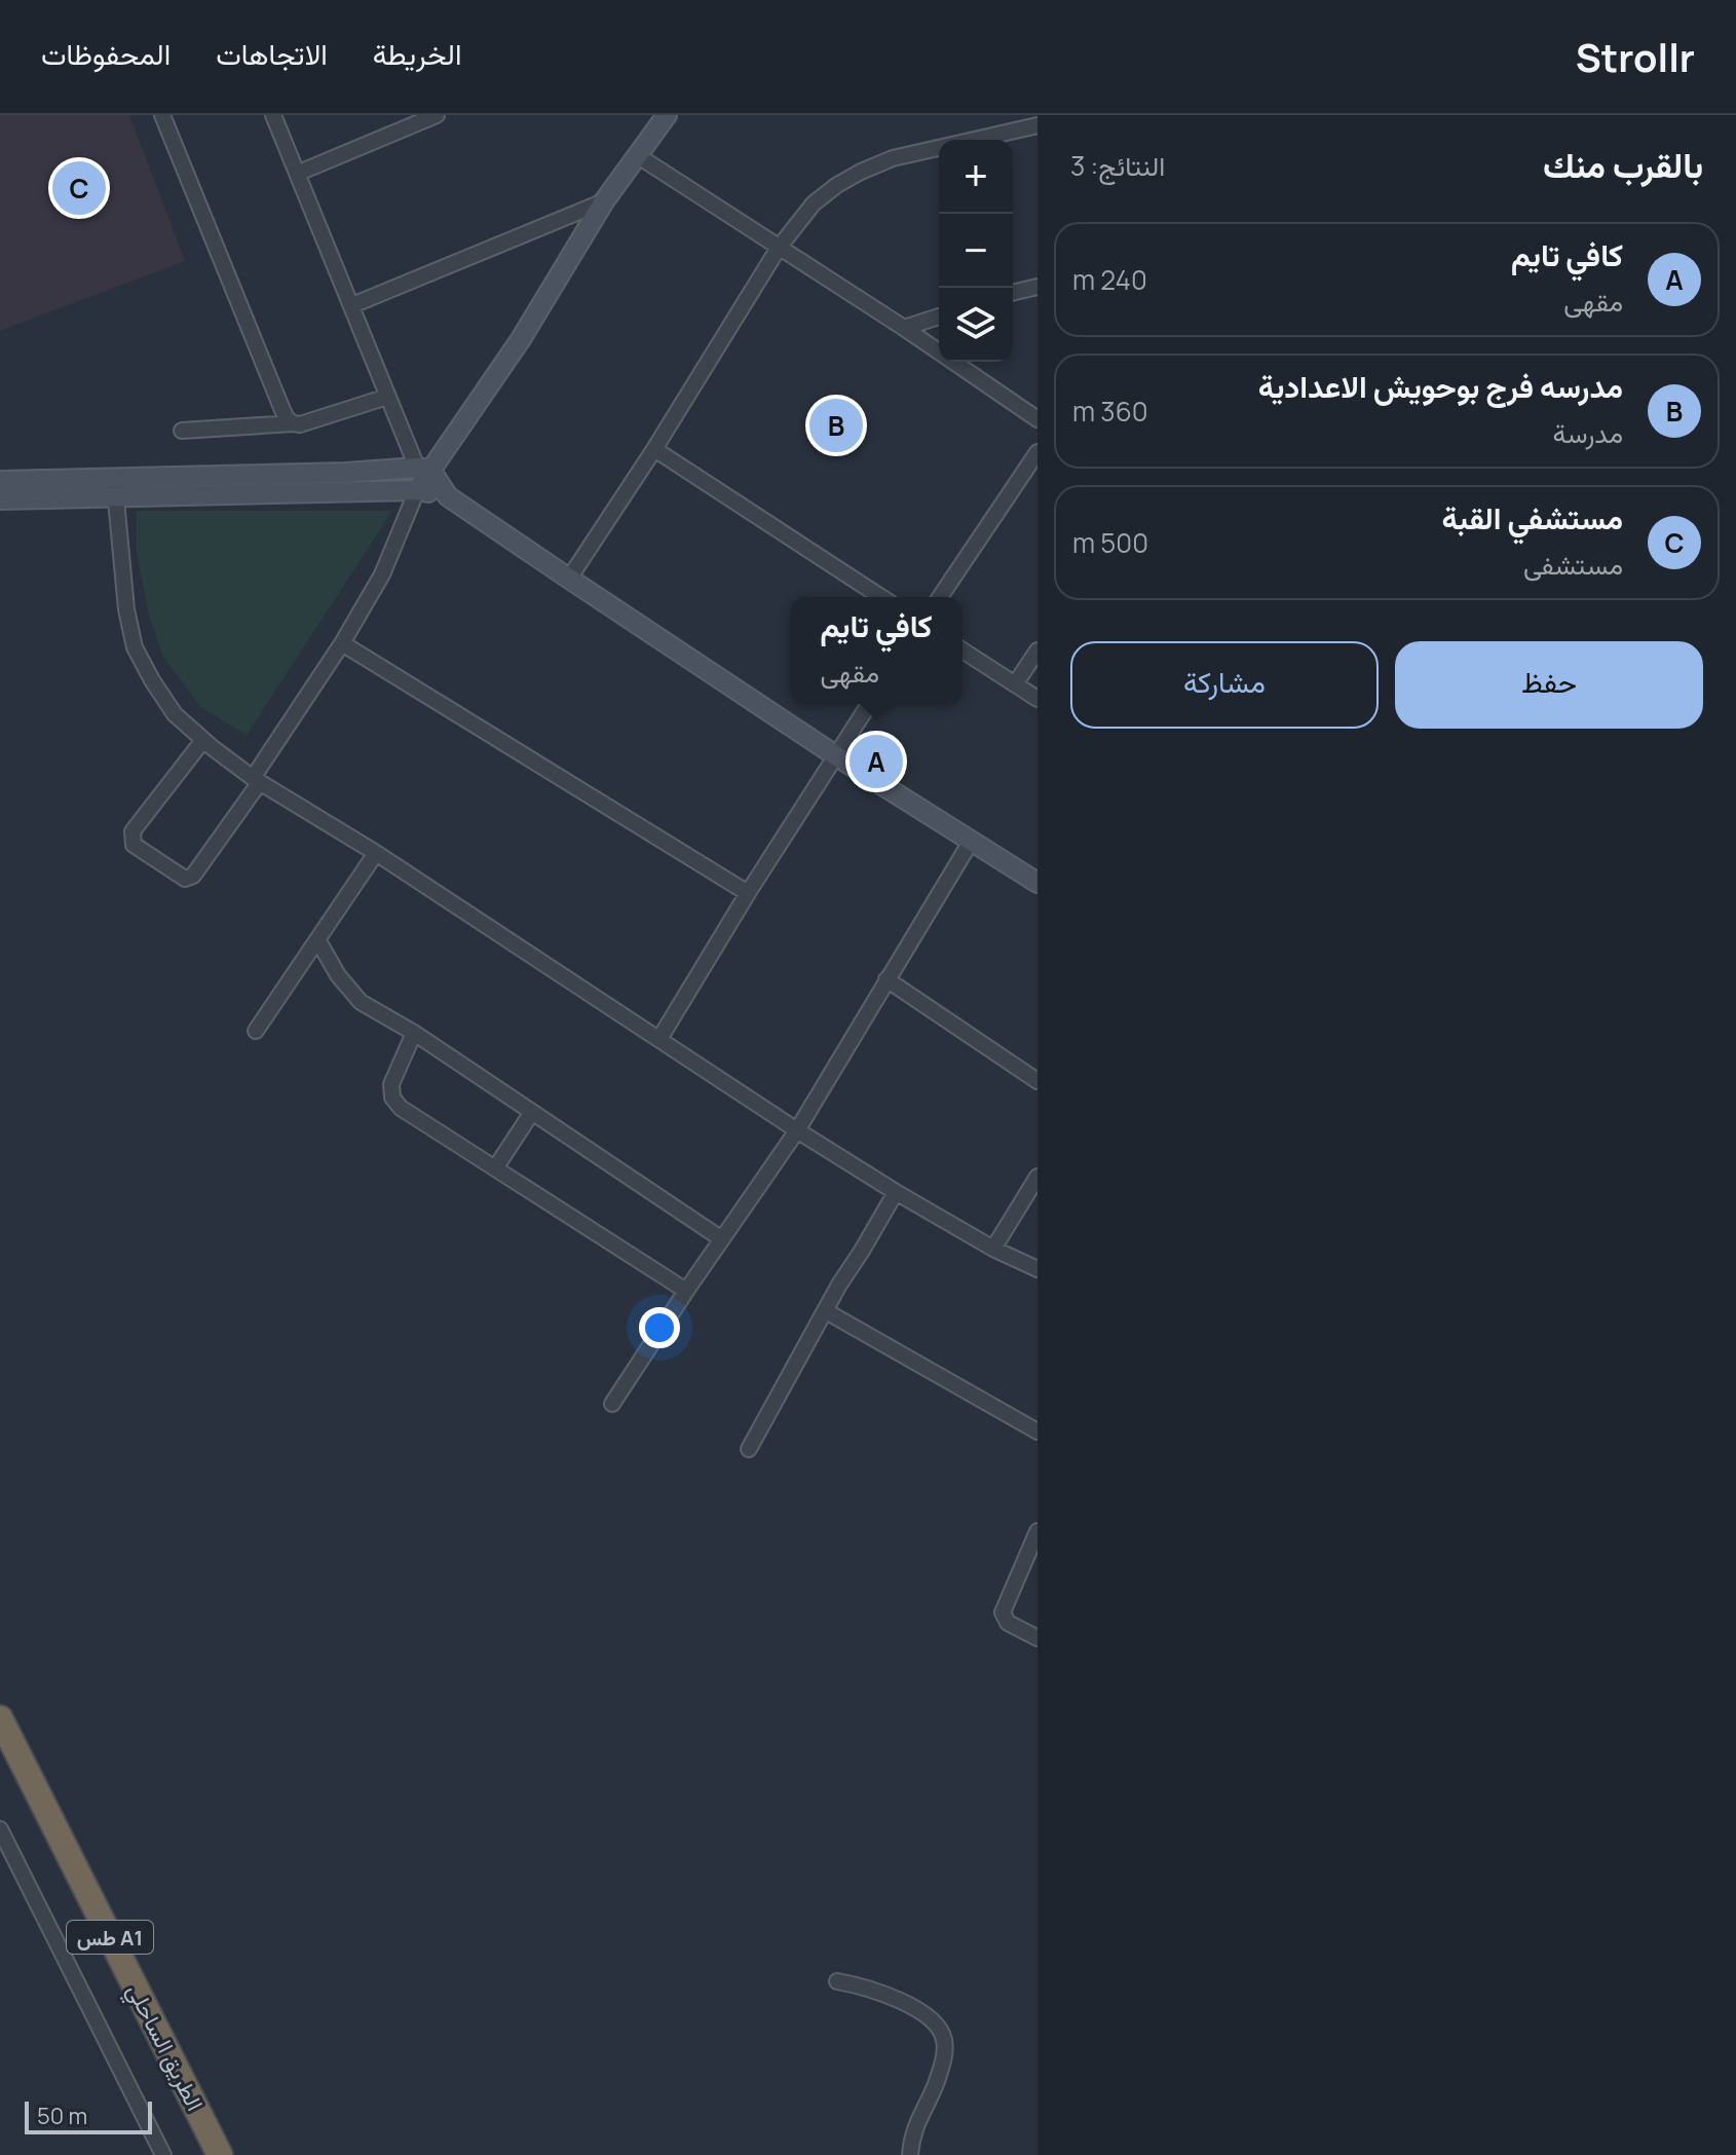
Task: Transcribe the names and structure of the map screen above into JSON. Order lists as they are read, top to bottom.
{
  "streets": {
    "highway": ["طس A1", "الطريق الساحلي"]
  },
  "scale_bar": "50 m",
  "page": {
    "header": "Strollr",
    "nav": ["الخريطة", "الاتجاهات", "المحفوظات"],
    "heading": ["بالقرب منك", "النتائج: 3"],
    "map_buttons": ["+", "−"],
    "pins": ["C", "B", "A"],
    "list": [
      {
        "mark": "A",
        "name": "كافي تايم",
        "note": "مقهى",
        "value": "240 m"
      },
      {
        "mark": "B",
        "name": "مدرسه فرج بوحويش الاعدادية",
        "note": "مدرسة",
        "value": "360 m"
      },
      {
        "mark": "C",
        "name": "مستشفي القبة",
        "note": "مستشفى",
        "value": "500 m"
      }
    ],
    "popup": ["كافي تايم", "مقهى"],
    "buttons": ["حفظ", "مشاركة"],
    "scale": "50 m"
  }
}
